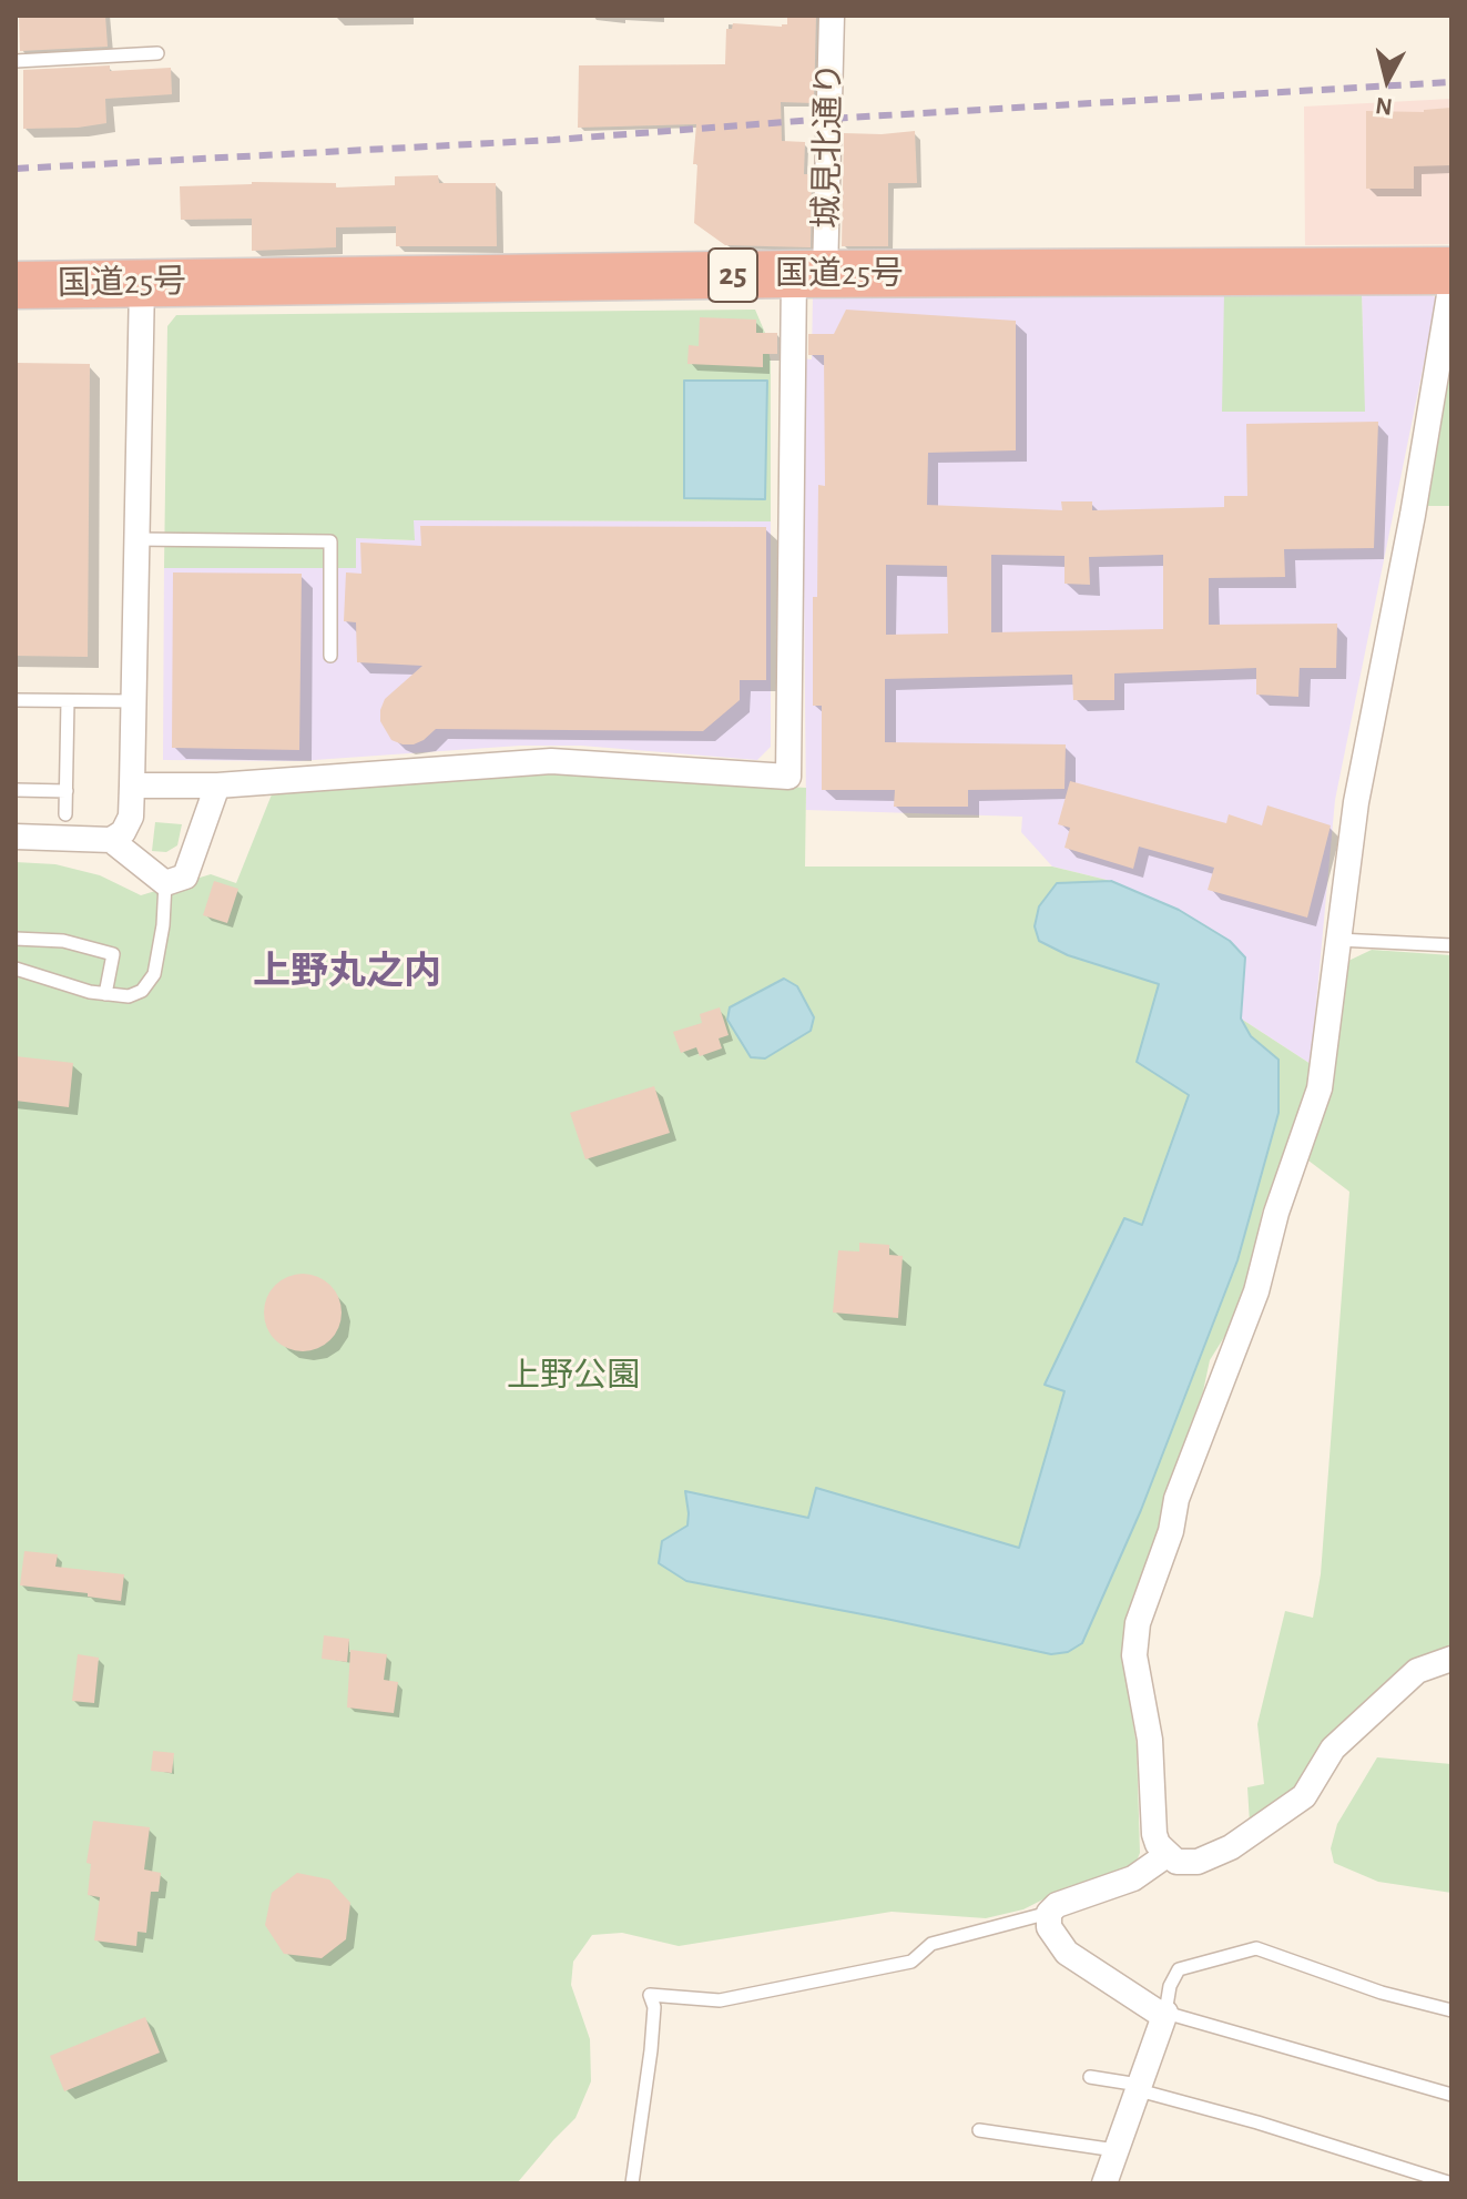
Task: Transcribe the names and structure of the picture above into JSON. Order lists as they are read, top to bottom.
{
  "streets": {
    "highway": ["国道25号", "25"],
    "street": ["城見北通り"]
  },
  "crossings": [
    ["城見北通り", "国道25号"]
  ],
  "districts": ["上野丸之内"],
  "parks": ["上野公園"],
  "north": "bottom"
}
